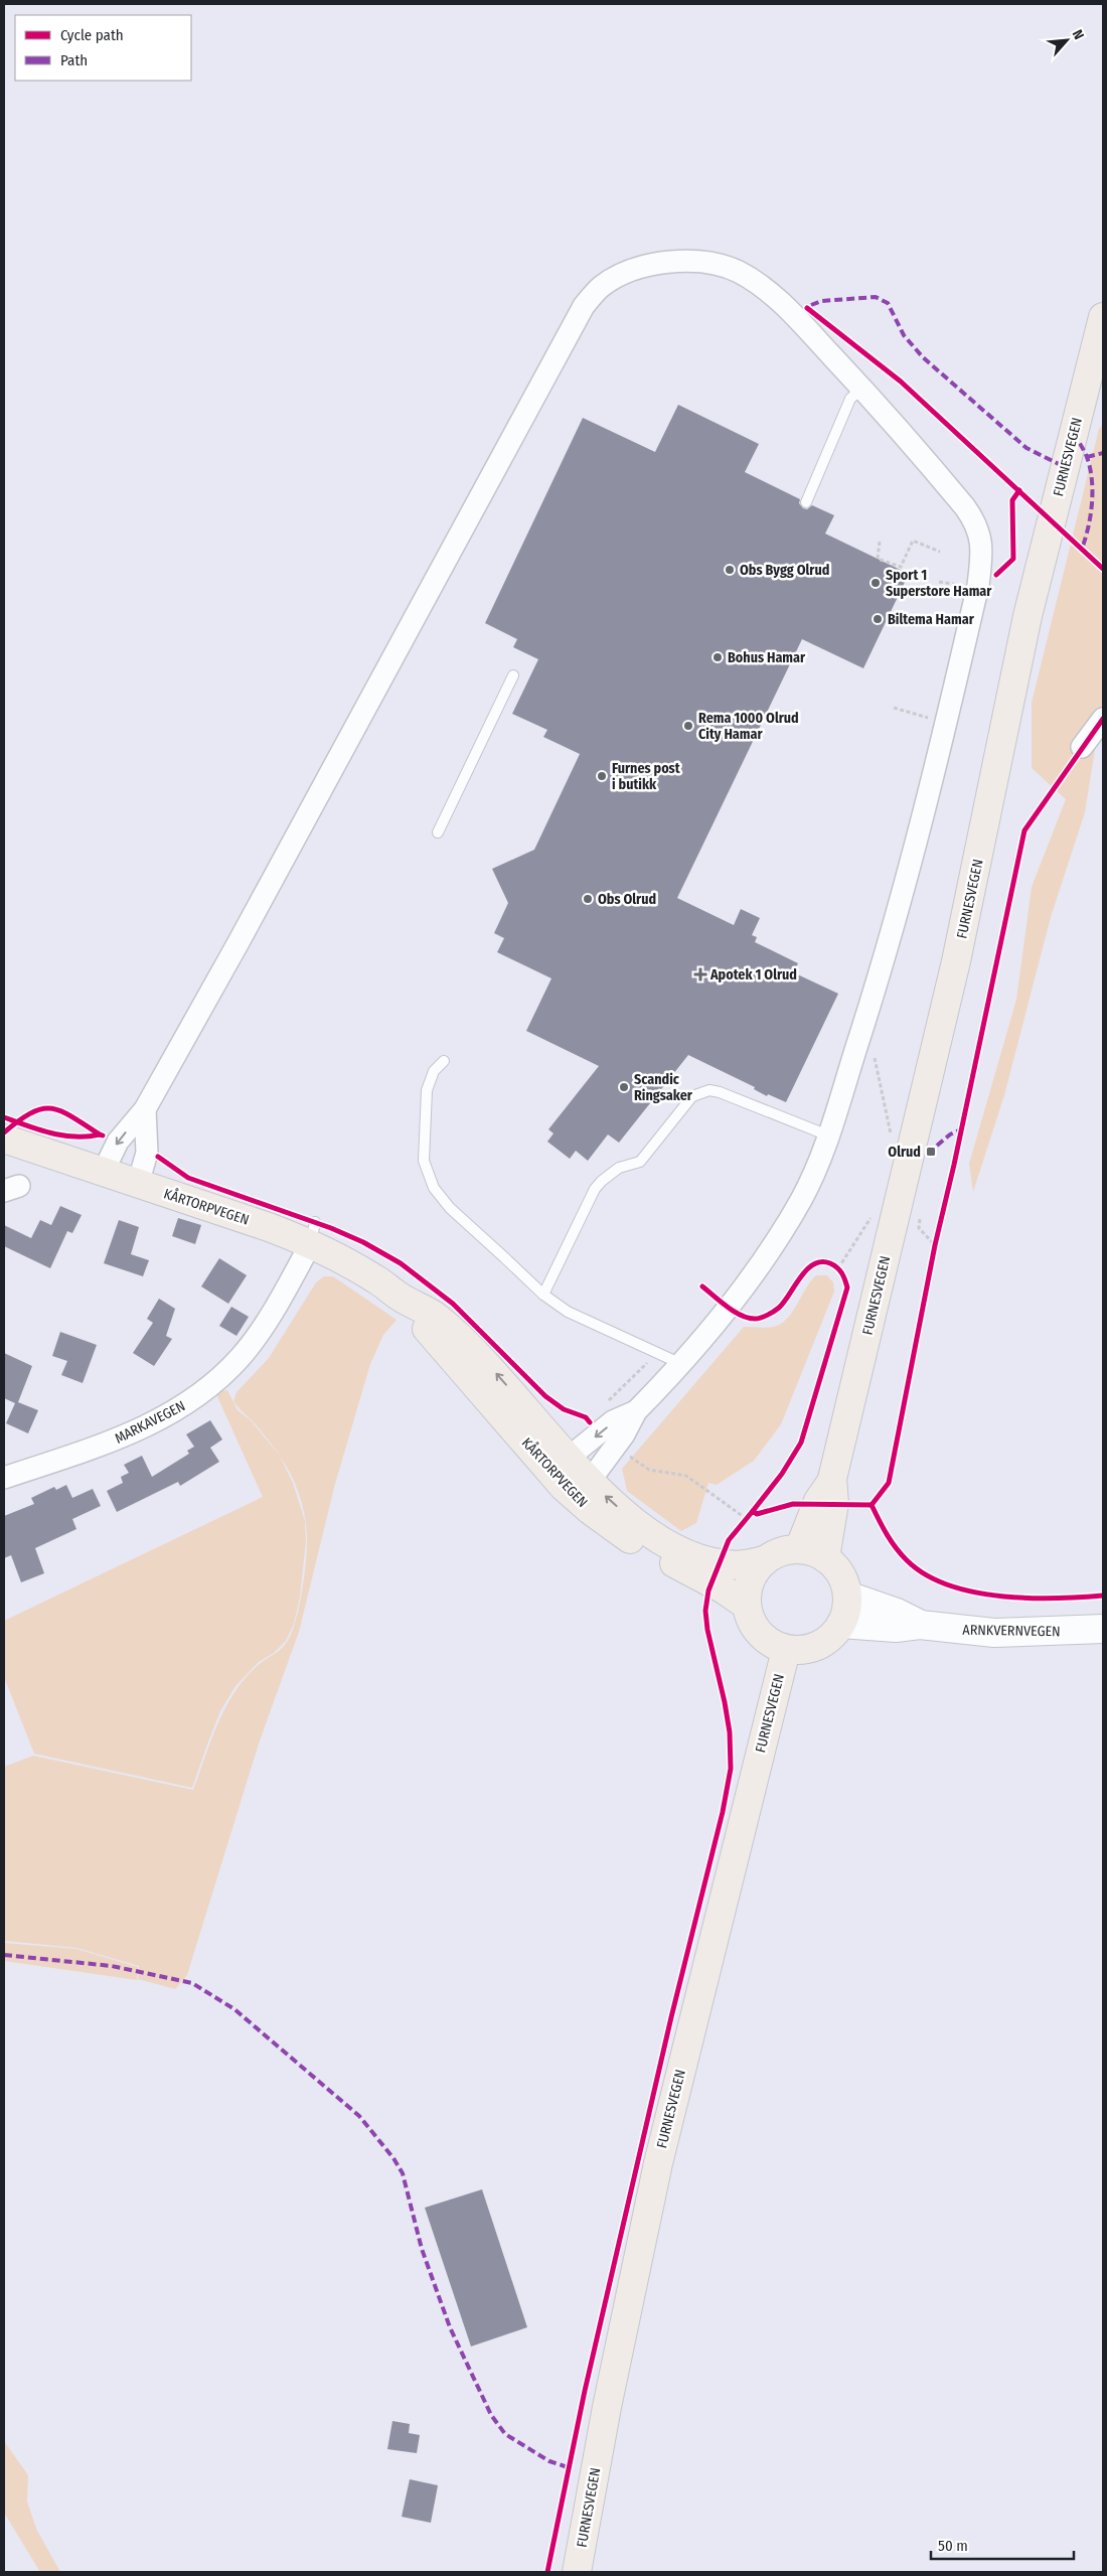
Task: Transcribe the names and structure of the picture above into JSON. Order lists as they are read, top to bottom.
{
  "streets": {
    "main road": ["FURNESVEGEN", "KÅRTORPVEGEN", "ARNKVERNVEGEN"],
    "street": ["MARKAVEGEN"]
  },
  "crossings": [
    ["FURNESVEGEN", "KÅRTORPVEGEN"],
    ["KÅRTORPVEGEN", "MARKAVEGEN"]
  ],
  "places": {
    "other": [
      "Obs Bygg Olrud",
      "Sport 1 Superstore Hamar",
      "Biltema Hamar",
      "Bohus Hamar",
      "Rema 1000 Olrud City Hamar",
      "Furnes post i butikk",
      "Obs Olrud",
      "Scandic Ringsaker"
    ],
    "health": ["Apotek 1 Olrud"],
    "transit": ["Olrud"]
  },
  "legend": ["Cycle path", "Path"],
  "scale_bar": "50 m",
  "north": "top right"
}
